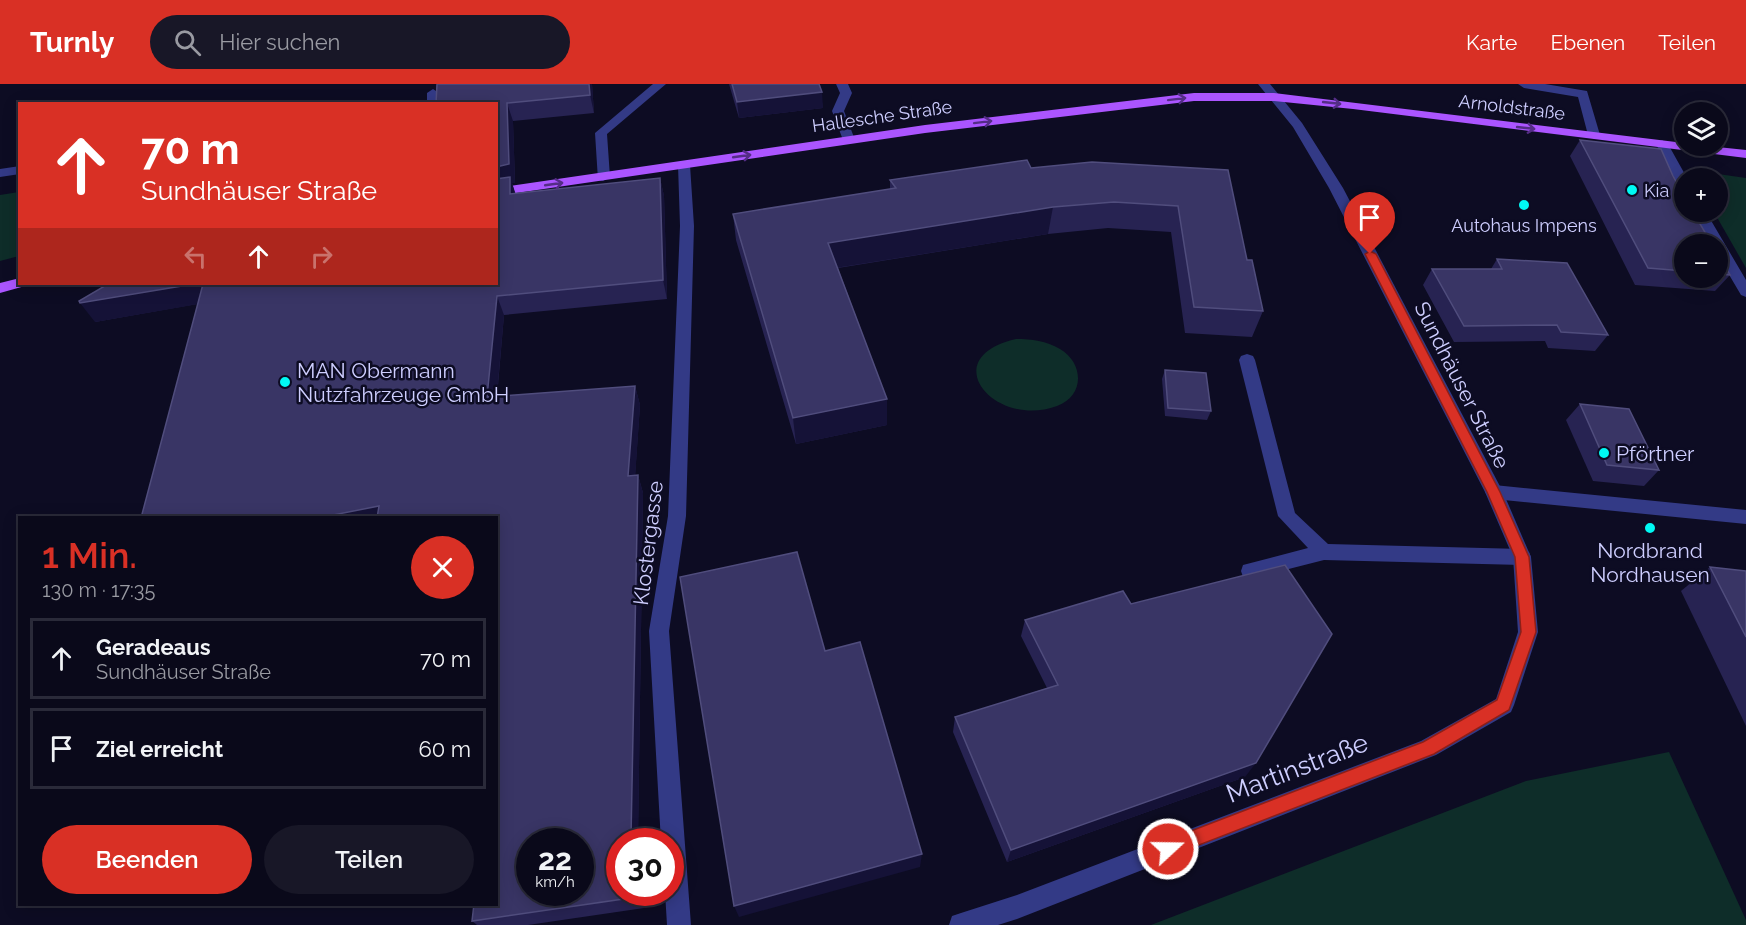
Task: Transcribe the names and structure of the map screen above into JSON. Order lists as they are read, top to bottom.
{
  "streets": {
    "main road": ["Arnoldstraße", "Hallesche Straße"],
    "street": ["Sundhäuser Straße", "Klostergasse", "Martinstraße"]
  },
  "crossings": [
    ["Arnoldstraße", "Hallesche Straße"],
    ["Arnoldstraße", "Sundhäuser Straße"],
    ["Hallesche Straße", "Sundhäuser Straße"],
    ["Hallesche Straße", "Klostergasse"],
    ["Sundhäuser Straße", "Martinstraße"]
  ],
  "one_way": ["Arnoldstraße", "Hallesche Straße"],
  "places": [
    "Kia",
    "Autohaus Impens",
    "MAN Obermann Nutzfahrzeuge GmbH",
    "Pförtner",
    "Nordbrand Nordhausen"
  ],
  "page": {
    "header": "Turnly",
    "search": "Hier suchen",
    "nav": ["Karte", "Ebenen", "Teilen"],
    "map_buttons": ["+", "−"],
    "turn": ["70 m", "Sundhäuser Straße"],
    "heading": ["1 Min.", "130 m · 17:35"],
    "list": [
      {
        "name": "Geradeaus",
        "note": "Sundhäuser Straße",
        "value": "70 m"
      },
      {
        "name": "Ziel erreicht",
        "value": "60 m"
      }
    ],
    "buttons": ["Beenden", "Teilen"],
    "speed": "22 km/h",
    "limit": "30"
  }
}
